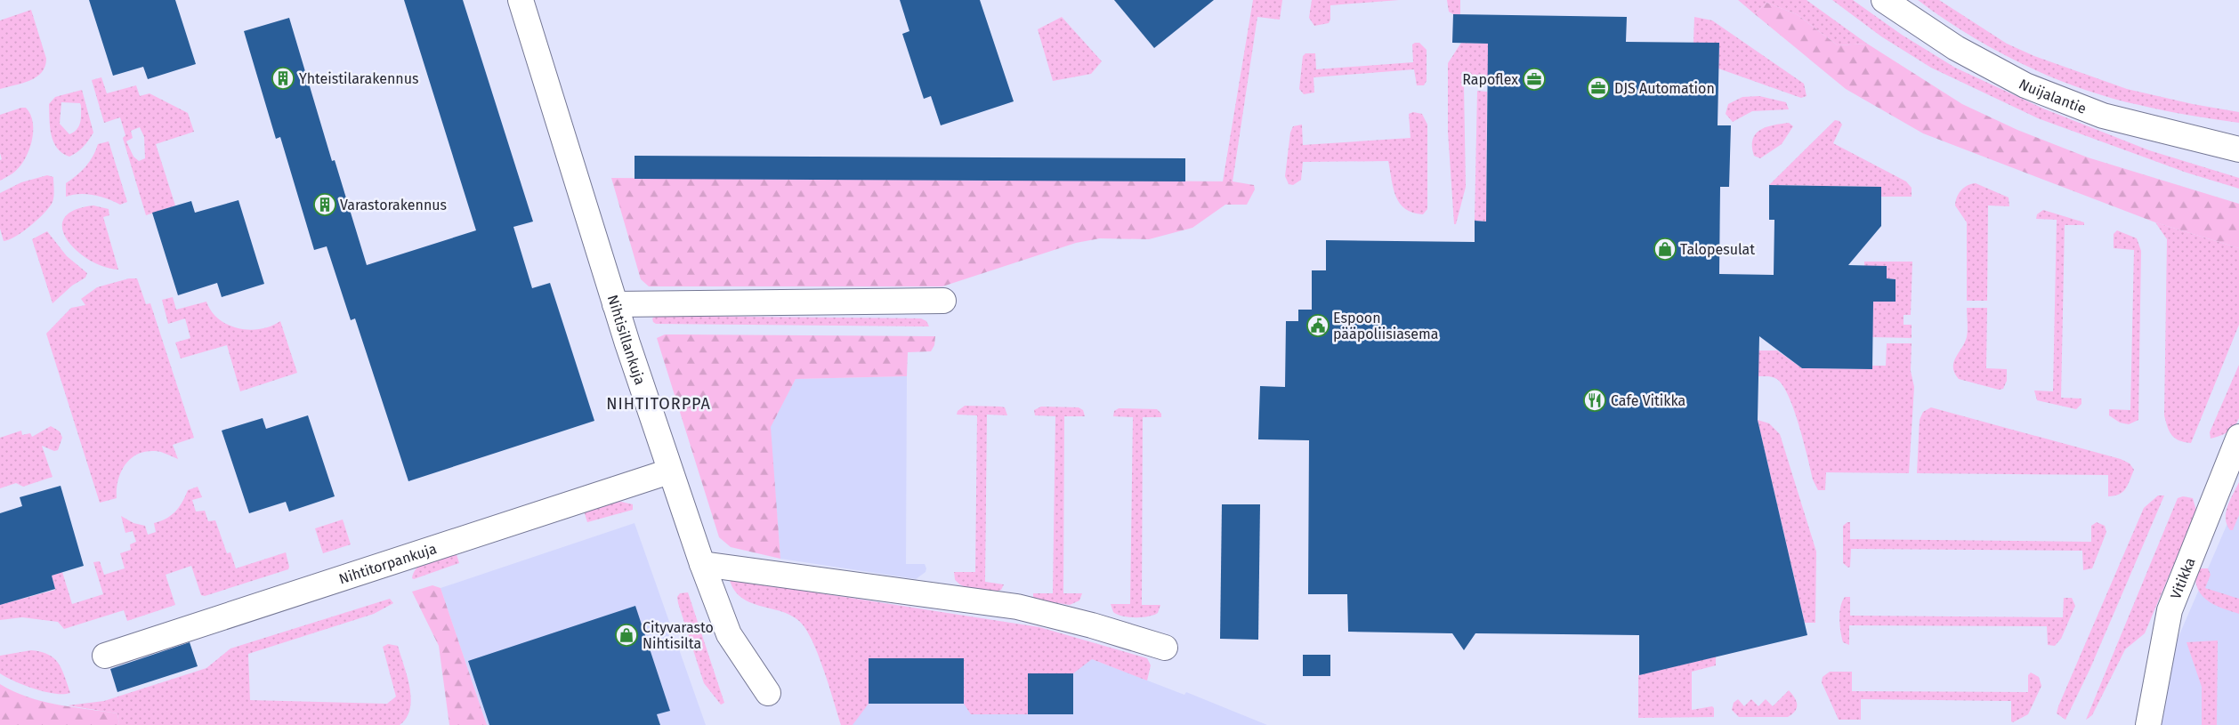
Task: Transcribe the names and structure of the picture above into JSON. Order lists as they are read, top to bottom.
{
  "streets": {
    "street": [
      "Nuijalantie",
      "Nihtisillankuja",
      "Nihtitorpankuja",
      "Vitikka"
    ]
  },
  "crossings": [
    ["Nihtisillankuja", "Nihtitorpankuja"]
  ],
  "districts": ["NIHTITORPPA"],
  "places": {
    "building": ["Yhteistilarakennus", "Varastorakennus"],
    "office": ["Rapoflex", "DJS Automation"],
    "shop": ["Talopesulat", "Cityvarasto Nihtisilta"],
    "public building": ["Espoon pääpoliisiasema"],
    "restaurant": ["Cafe Vitikka"]
  }
}
